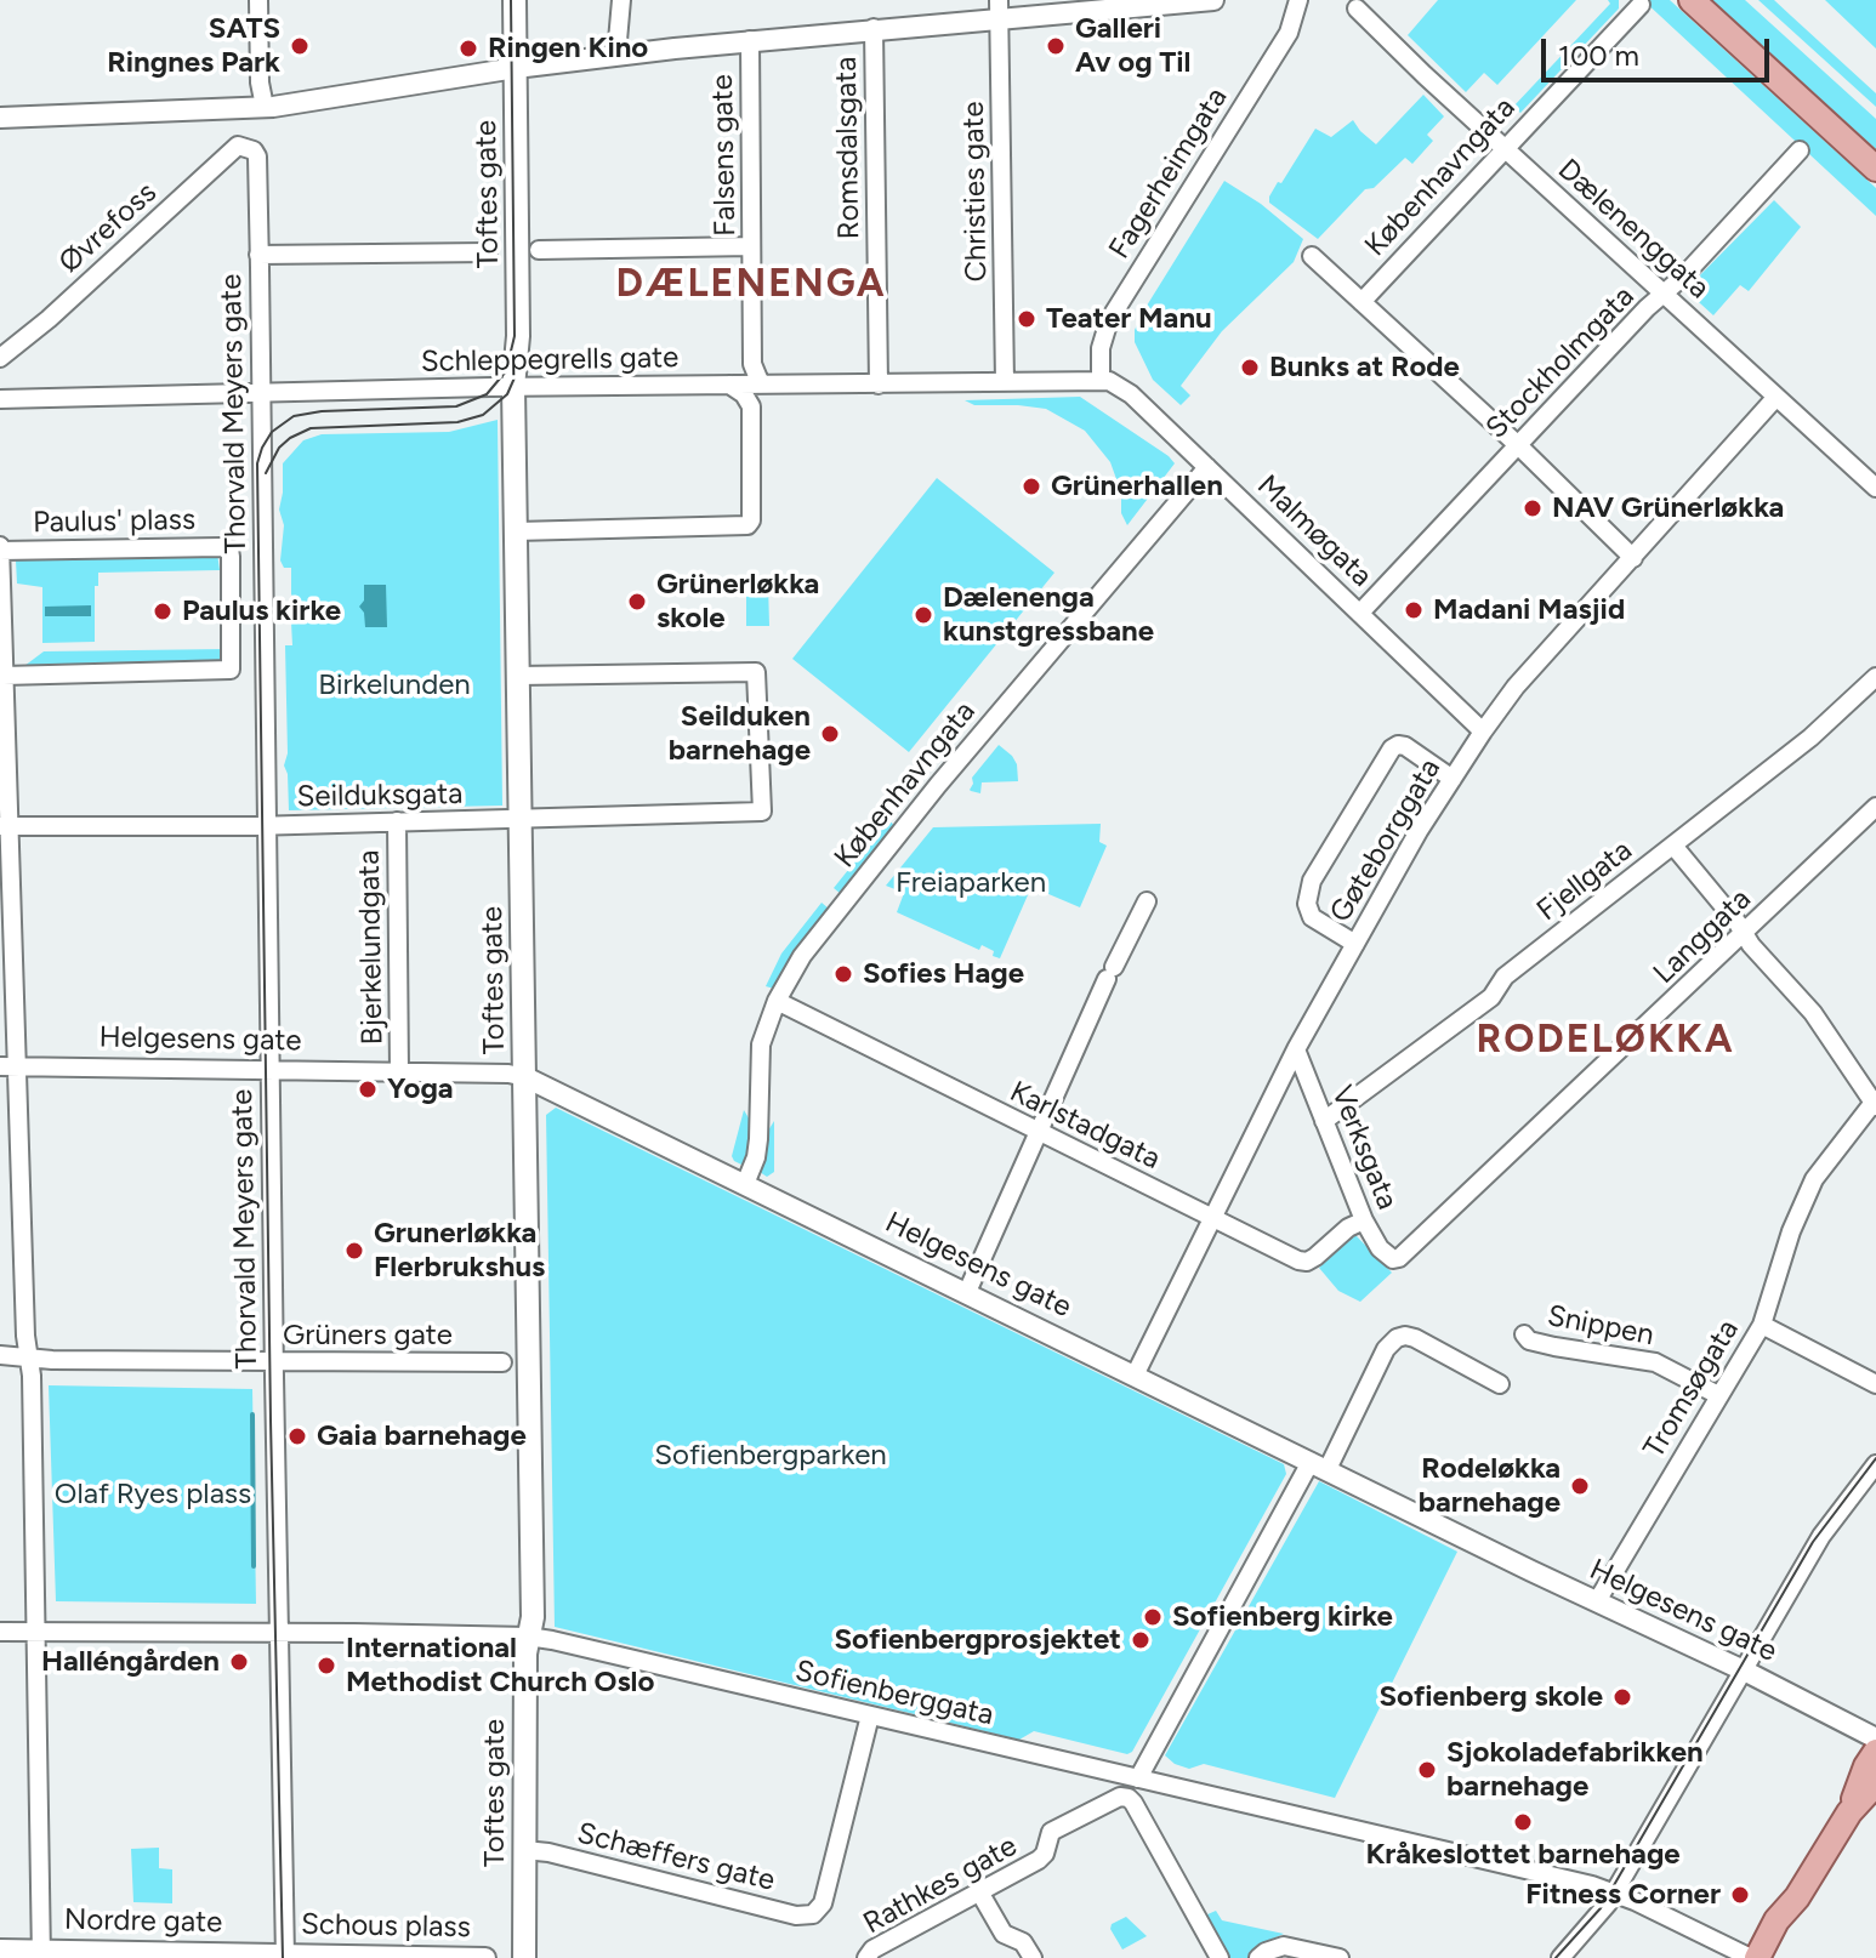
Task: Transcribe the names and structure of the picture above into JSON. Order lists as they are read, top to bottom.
{
  "streets": {
    "main road": ["Toftes gate"],
    "street": [
      "Romsdalsgata",
      "Falsens gate",
      "Fagerheimgata",
      "Københavngata",
      "Christies gate",
      "Øvrefoss",
      "Dælenenggata",
      "Schleppegrells gate",
      "Stockholmgata",
      "Thorvald Meyers gate",
      "Paulus' plass",
      "Malmøgata",
      "Seilduksgata",
      "Gøteborggata",
      "Fjellgata",
      "Langgata",
      "Bjerkelundgata",
      "Helgesens gate",
      "Karlstadgata",
      "Verksgata",
      "Snippen",
      "Grüners gate",
      "Tromsøgata",
      "Sofienberggata",
      "Schæffers gate",
      "Rathkes gate",
      "Nordre gate",
      "Schous plass"
    ]
  },
  "crossings": [
    ["Romsdalsgata", "Schleppegrells gate"],
    ["Falsens gate", "Schleppegrells gate"],
    ["Fagerheimgata", "Schleppegrells gate"],
    ["Fagerheimgata", "Malmøgata"],
    ["Københavngata", "Dælenenggata"],
    ["Københavngata", "Malmøgata"],
    ["Københavngata", "Helgesens gate"],
    ["Københavngata", "Karlstadgata"],
    ["Christies gate", "Schleppegrells gate"],
    ["Toftes gate", "Schleppegrells gate"],
    ["Toftes gate", "Seilduksgata"],
    ["Toftes gate", "Helgesens gate"],
    ["Toftes gate", "Sofienberggata"],
    ["Toftes gate", "Schæffers gate"],
    ["Øvrefoss", "Thorvald Meyers gate"],
    ["Dælenenggata", "Stockholmgata"],
    ["Dælenenggata", "Gøteborggata"],
    ["Schleppegrells gate", "Thorvald Meyers gate"],
    ["Schleppegrells gate", "Malmøgata"],
    ["Stockholmgata", "Malmøgata"],
    ["Thorvald Meyers gate", "Seilduksgata"],
    ["Thorvald Meyers gate", "Helgesens gate"],
    ["Thorvald Meyers gate", "Grüners gate"],
    ["Thorvald Meyers gate", "Sofienberggata"],
    ["Thorvald Meyers gate", "Nordre gate"],
    ["Thorvald Meyers gate", "Schous plass"],
    ["Malmøgata", "Gøteborggata"],
    ["Seilduksgata", "Bjerkelundgata"],
    ["Gøteborggata", "Helgesens gate"],
    ["Gøteborggata", "Karlstadgata"],
    ["Gøteborggata", "Verksgata"],
    ["Fjellgata", "Verksgata"],
    ["Langgata", "Verksgata"],
    ["Bjerkelundgata", "Helgesens gate"],
    ["Helgesens gate", "Tromsøgata"],
    ["Karlstadgata", "Verksgata"],
    ["Snippen", "Tromsøgata"],
    ["Sofienberggata", "Schæffers gate"],
    ["Nordre gate", "Schous plass"]
  ],
  "districts": ["DÆLENENGA", "RODELØKKA"],
  "parks": [
    "Birkelunden",
    "Freiaparken",
    "Sofienbergparken",
    "Olaf Ryes plass"
  ],
  "places": [
    "SATS Ringnes Park",
    "Galleri Av og Til",
    "Ringen Kino",
    "Teater Manu",
    "Bunks at Rode",
    "Grünerhallen",
    "NAV Grünerløkka",
    "Grünerløkka skole",
    "Madani Masjid",
    "Paulus kirke",
    "Dælenenga kunstgressbane",
    "Seilduken barnehage",
    "Sofies Hage",
    "Yoga",
    "Grunerløkka Flerbrukshus",
    "Gaia barnehage",
    "Rodeløkka barnehage",
    "Sofienberg kirke",
    "Sofienbergprosjektet",
    "Halléngården",
    "International Methodist Church Oslo",
    "Sofienberg skole",
    "Sjokoladefabrikken barnehage",
    "Kråkeslottet barnehage",
    "Fitness Corner"
  ],
  "scale_bar": "100 m"
}
